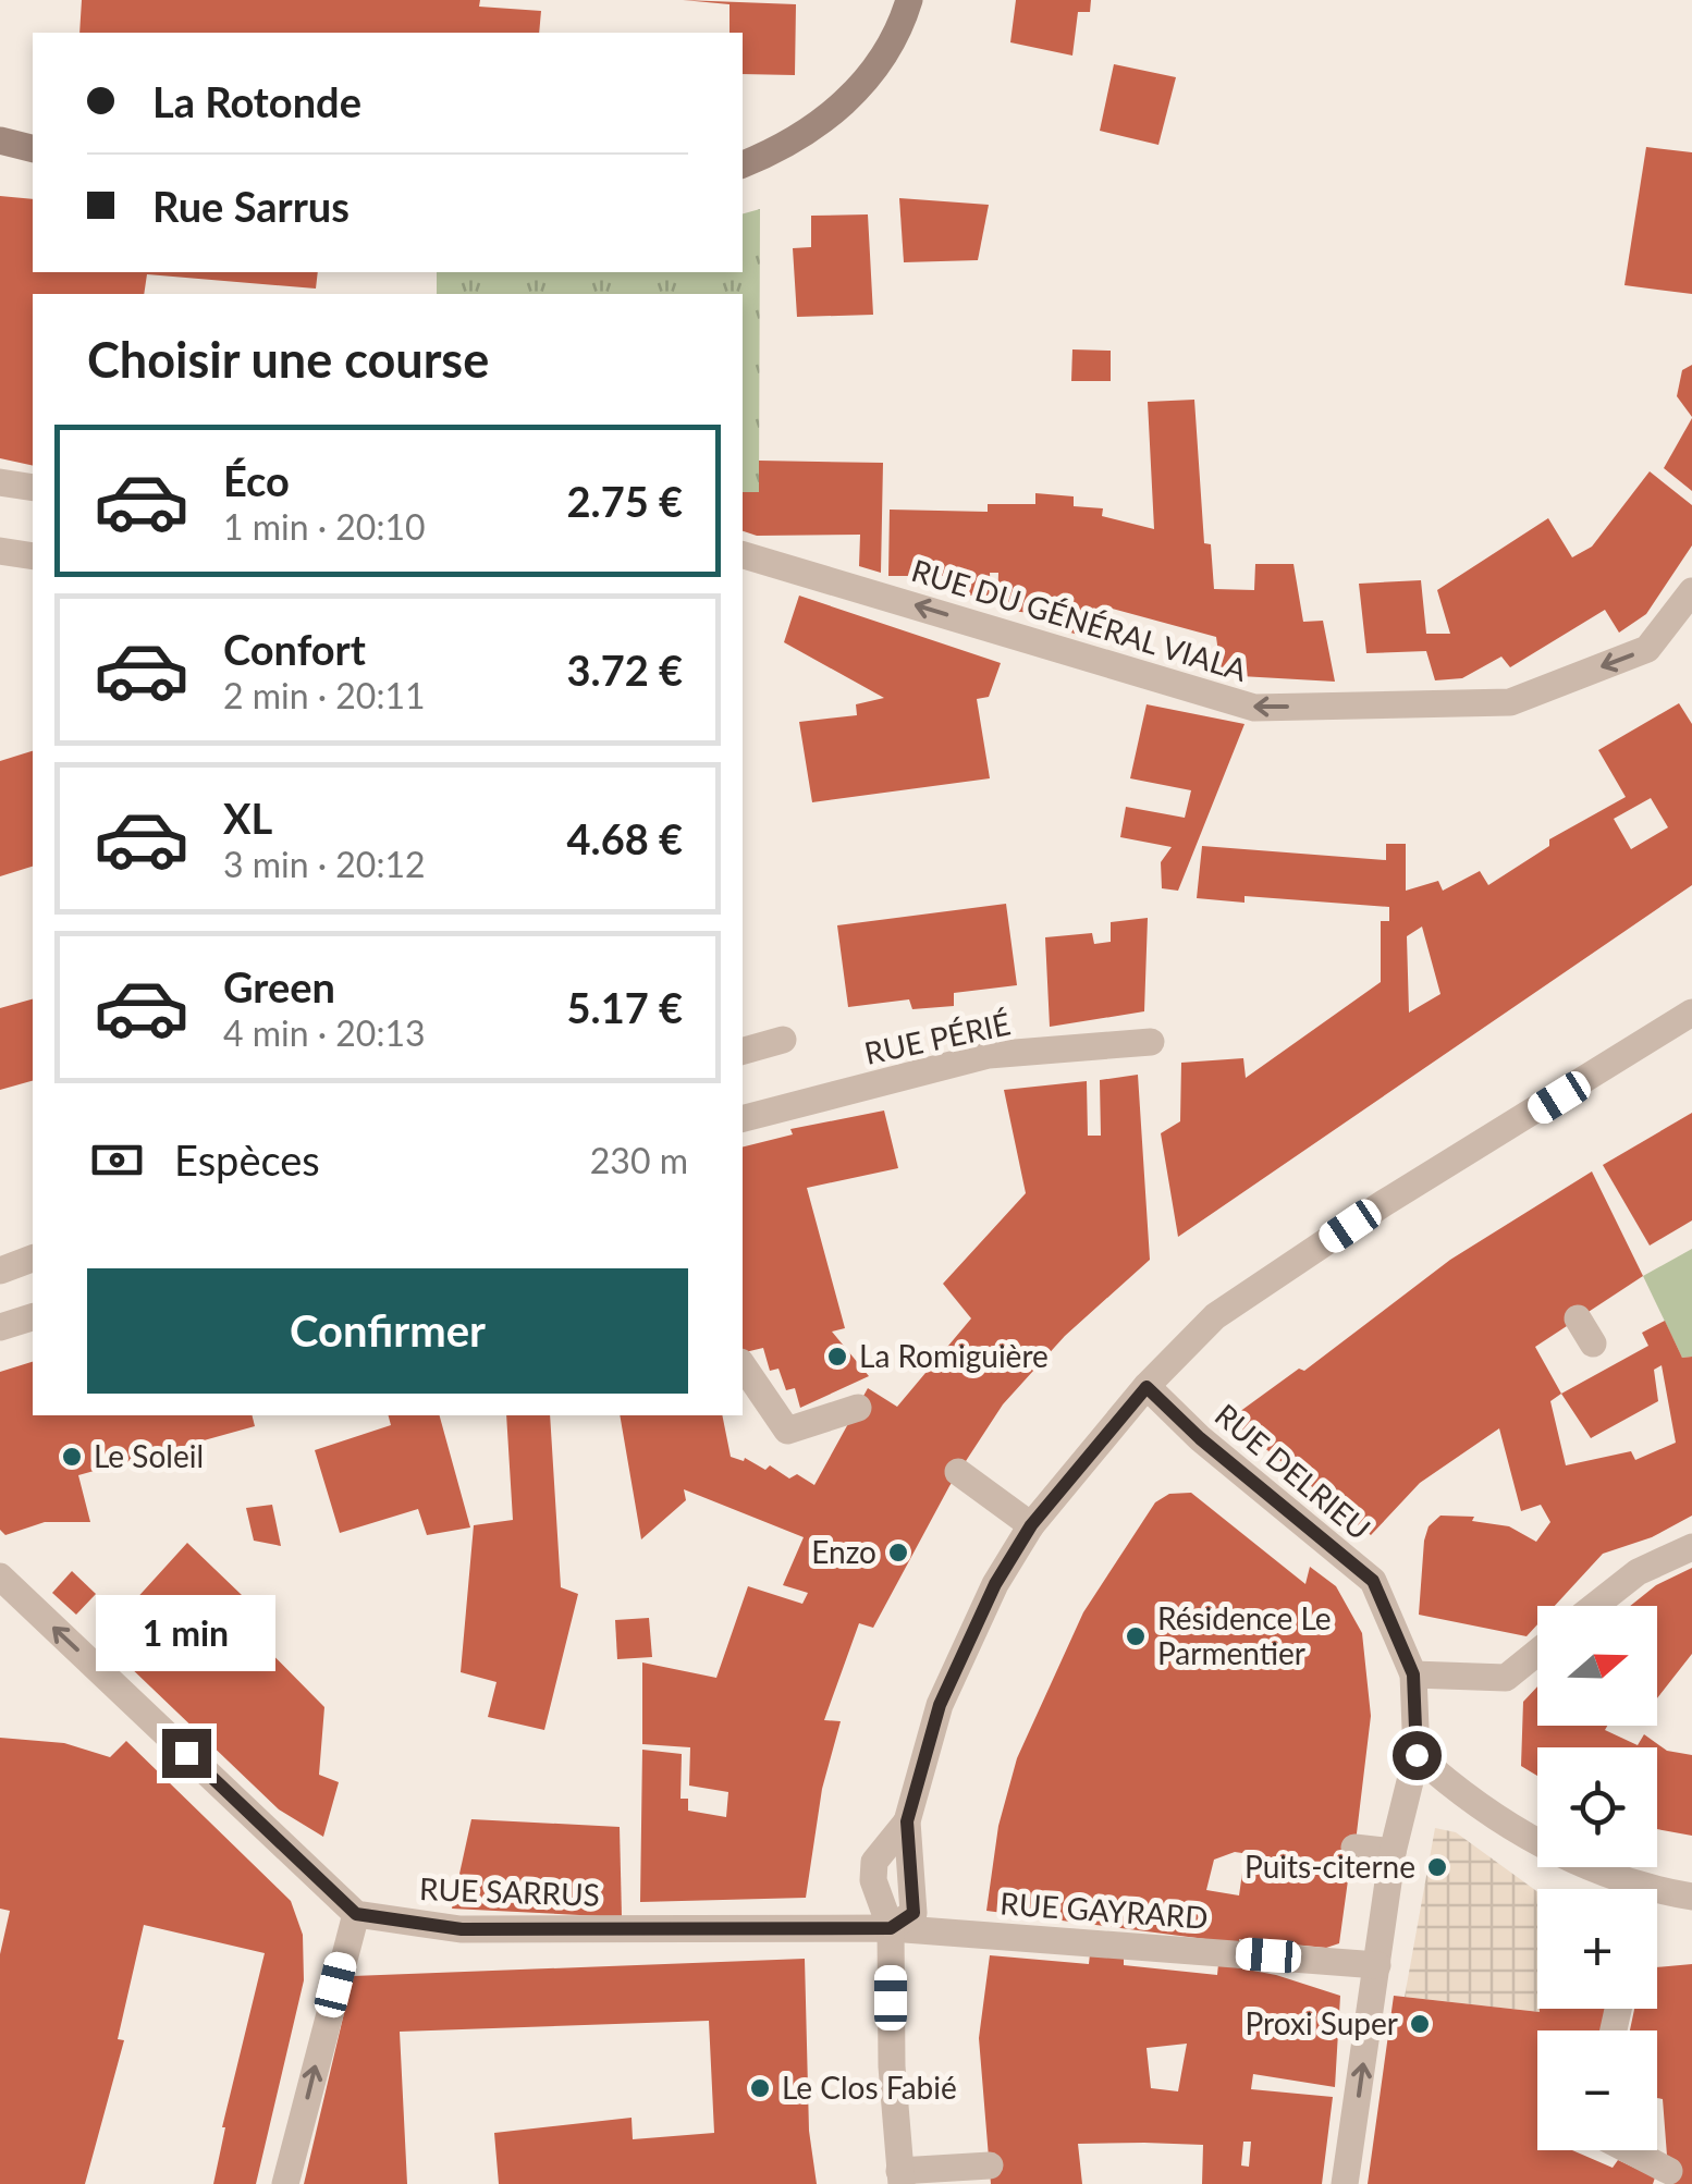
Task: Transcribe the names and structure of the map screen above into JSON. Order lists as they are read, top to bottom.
{
  "streets": {
    "street": [
      "RUE DU GÉNÉRAL VIALA",
      "RUE PÉRIÉ",
      "RUE DELRIEU",
      "RUE SARRUS",
      "RUE GAYRARD"
    ]
  },
  "crossings": [
    ["RUE SARRUS", "RUE GAYRARD"]
  ],
  "one_way": ["RUE DU GÉNÉRAL VIALA"],
  "places": [
    "La Romiguière",
    "Le Soleil",
    "Enzo",
    "Résidence Le Parmentier",
    "Puits-citerne",
    "Proxi Super",
    "Le Clos Fabié"
  ],
  "north": "right",
  "page": {
    "banner": ["La Rotonde", "Rue Sarrus"],
    "heading": "Choisir une course",
    "list": [
      {
        "name": "Éco",
        "note": "1 min · 20:10",
        "value": "2.75 €"
      },
      {
        "name": "Confort",
        "note": "2 min · 20:11",
        "value": "3.72 €"
      },
      {
        "name": "XL",
        "note": "3 min · 20:12",
        "value": "4.68 €"
      },
      {
        "name": "Green",
        "note": "4 min · 20:13",
        "value": "5.17 €"
      }
    ],
    "pay": ["Espèces", "230 m"],
    "buttons": "Confirmer",
    "bubble": "1 min",
    "map_buttons": ["+", "−"]
  }
}
